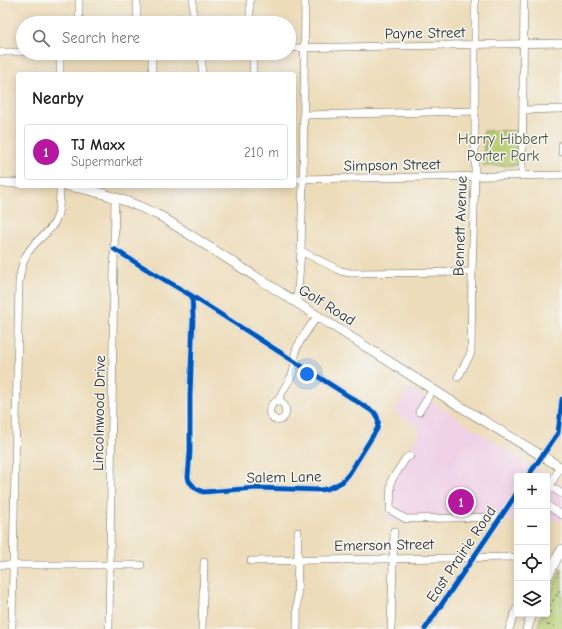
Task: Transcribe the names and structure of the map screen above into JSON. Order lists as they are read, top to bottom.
{
  "streets": {
    "main road": ["Golf Road"],
    "street": [
      "Payne Street",
      "Simpson Street",
      "Bennett Avenue",
      "Lincolnwood Drive",
      "Salem Lane",
      "Emerson Street",
      "East Prairie Road"
    ]
  },
  "crossings": [
    ["Payne Street", "Bennett Avenue"],
    ["Simpson Street", "Bennett Avenue"],
    ["Golf Road", "Lincolnwood Drive"],
    ["Lincolnwood Drive", "Salem Lane"],
    ["Emerson Street", "East Prairie Road"]
  ],
  "parks": ["Harry Hibbert Porter Park"],
  "page": {
    "search": "Search here",
    "heading": "Nearby",
    "list": [
      {
        "mark": "1",
        "name": "TJ Maxx",
        "note": "Supermarket",
        "value": "210 m"
      }
    ],
    "map_buttons": ["+", "−"],
    "pins": "1"
  }
}
